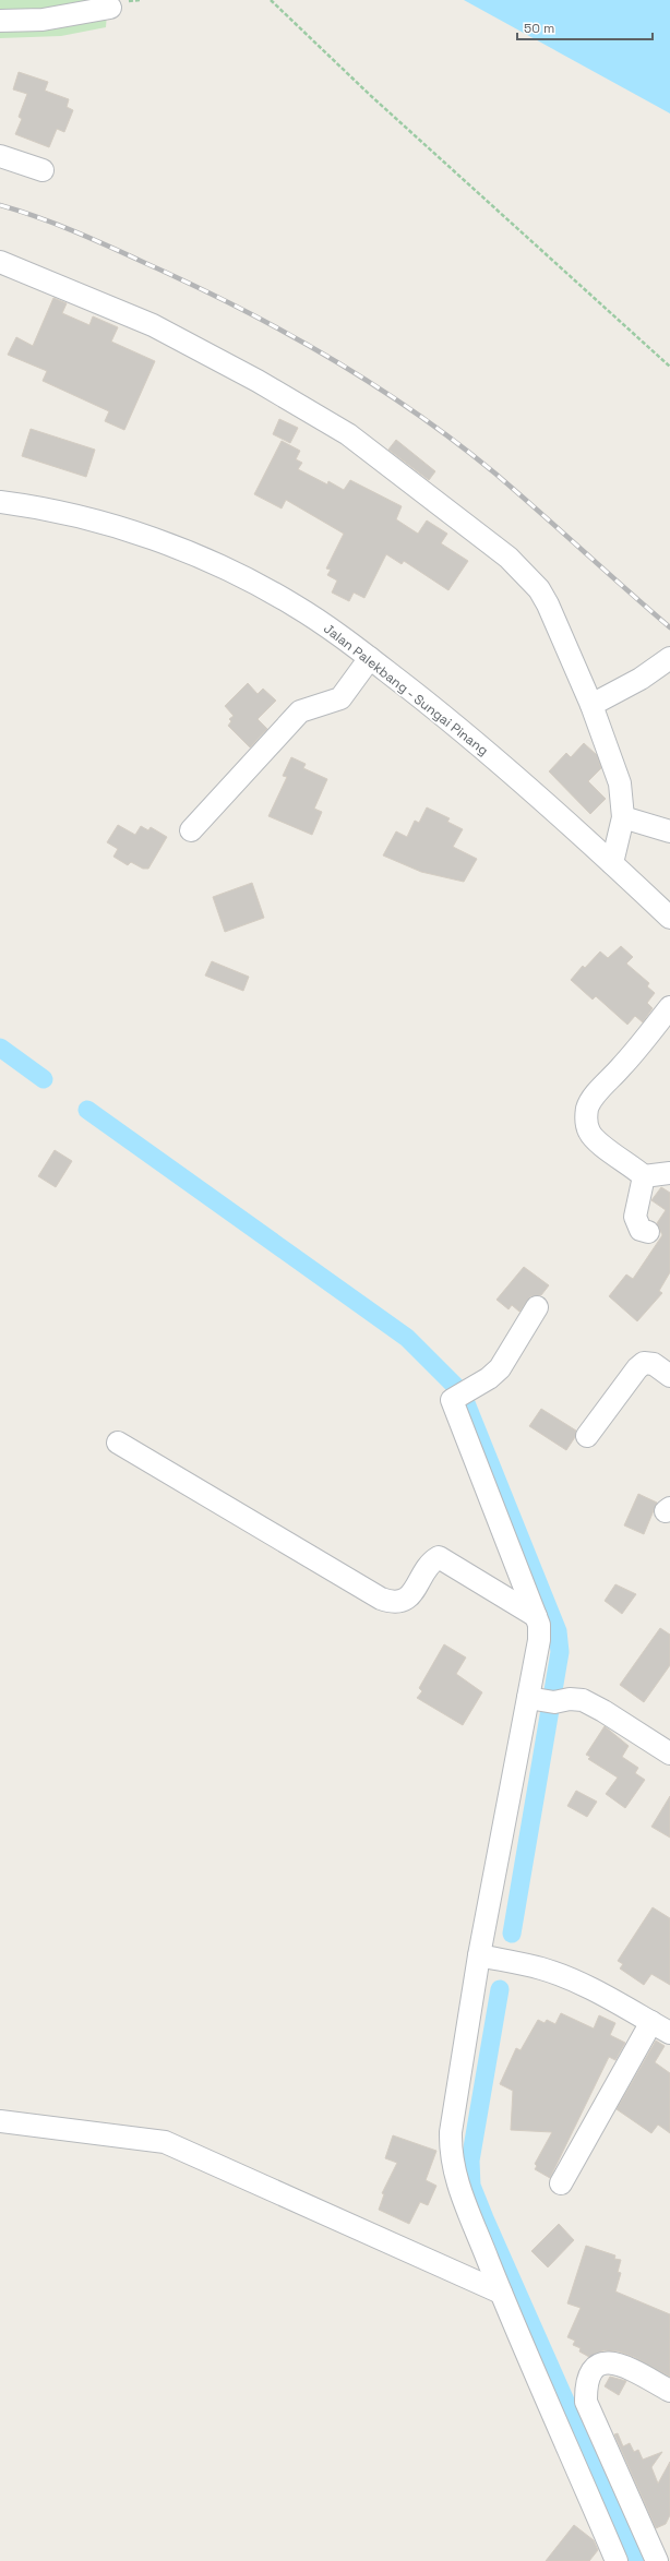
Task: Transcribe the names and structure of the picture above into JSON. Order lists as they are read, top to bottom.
{
  "streets": {
    "street": ["Jalan Palekbang - Sungai Pinang"]
  },
  "scale_bar": "50 m"
}
